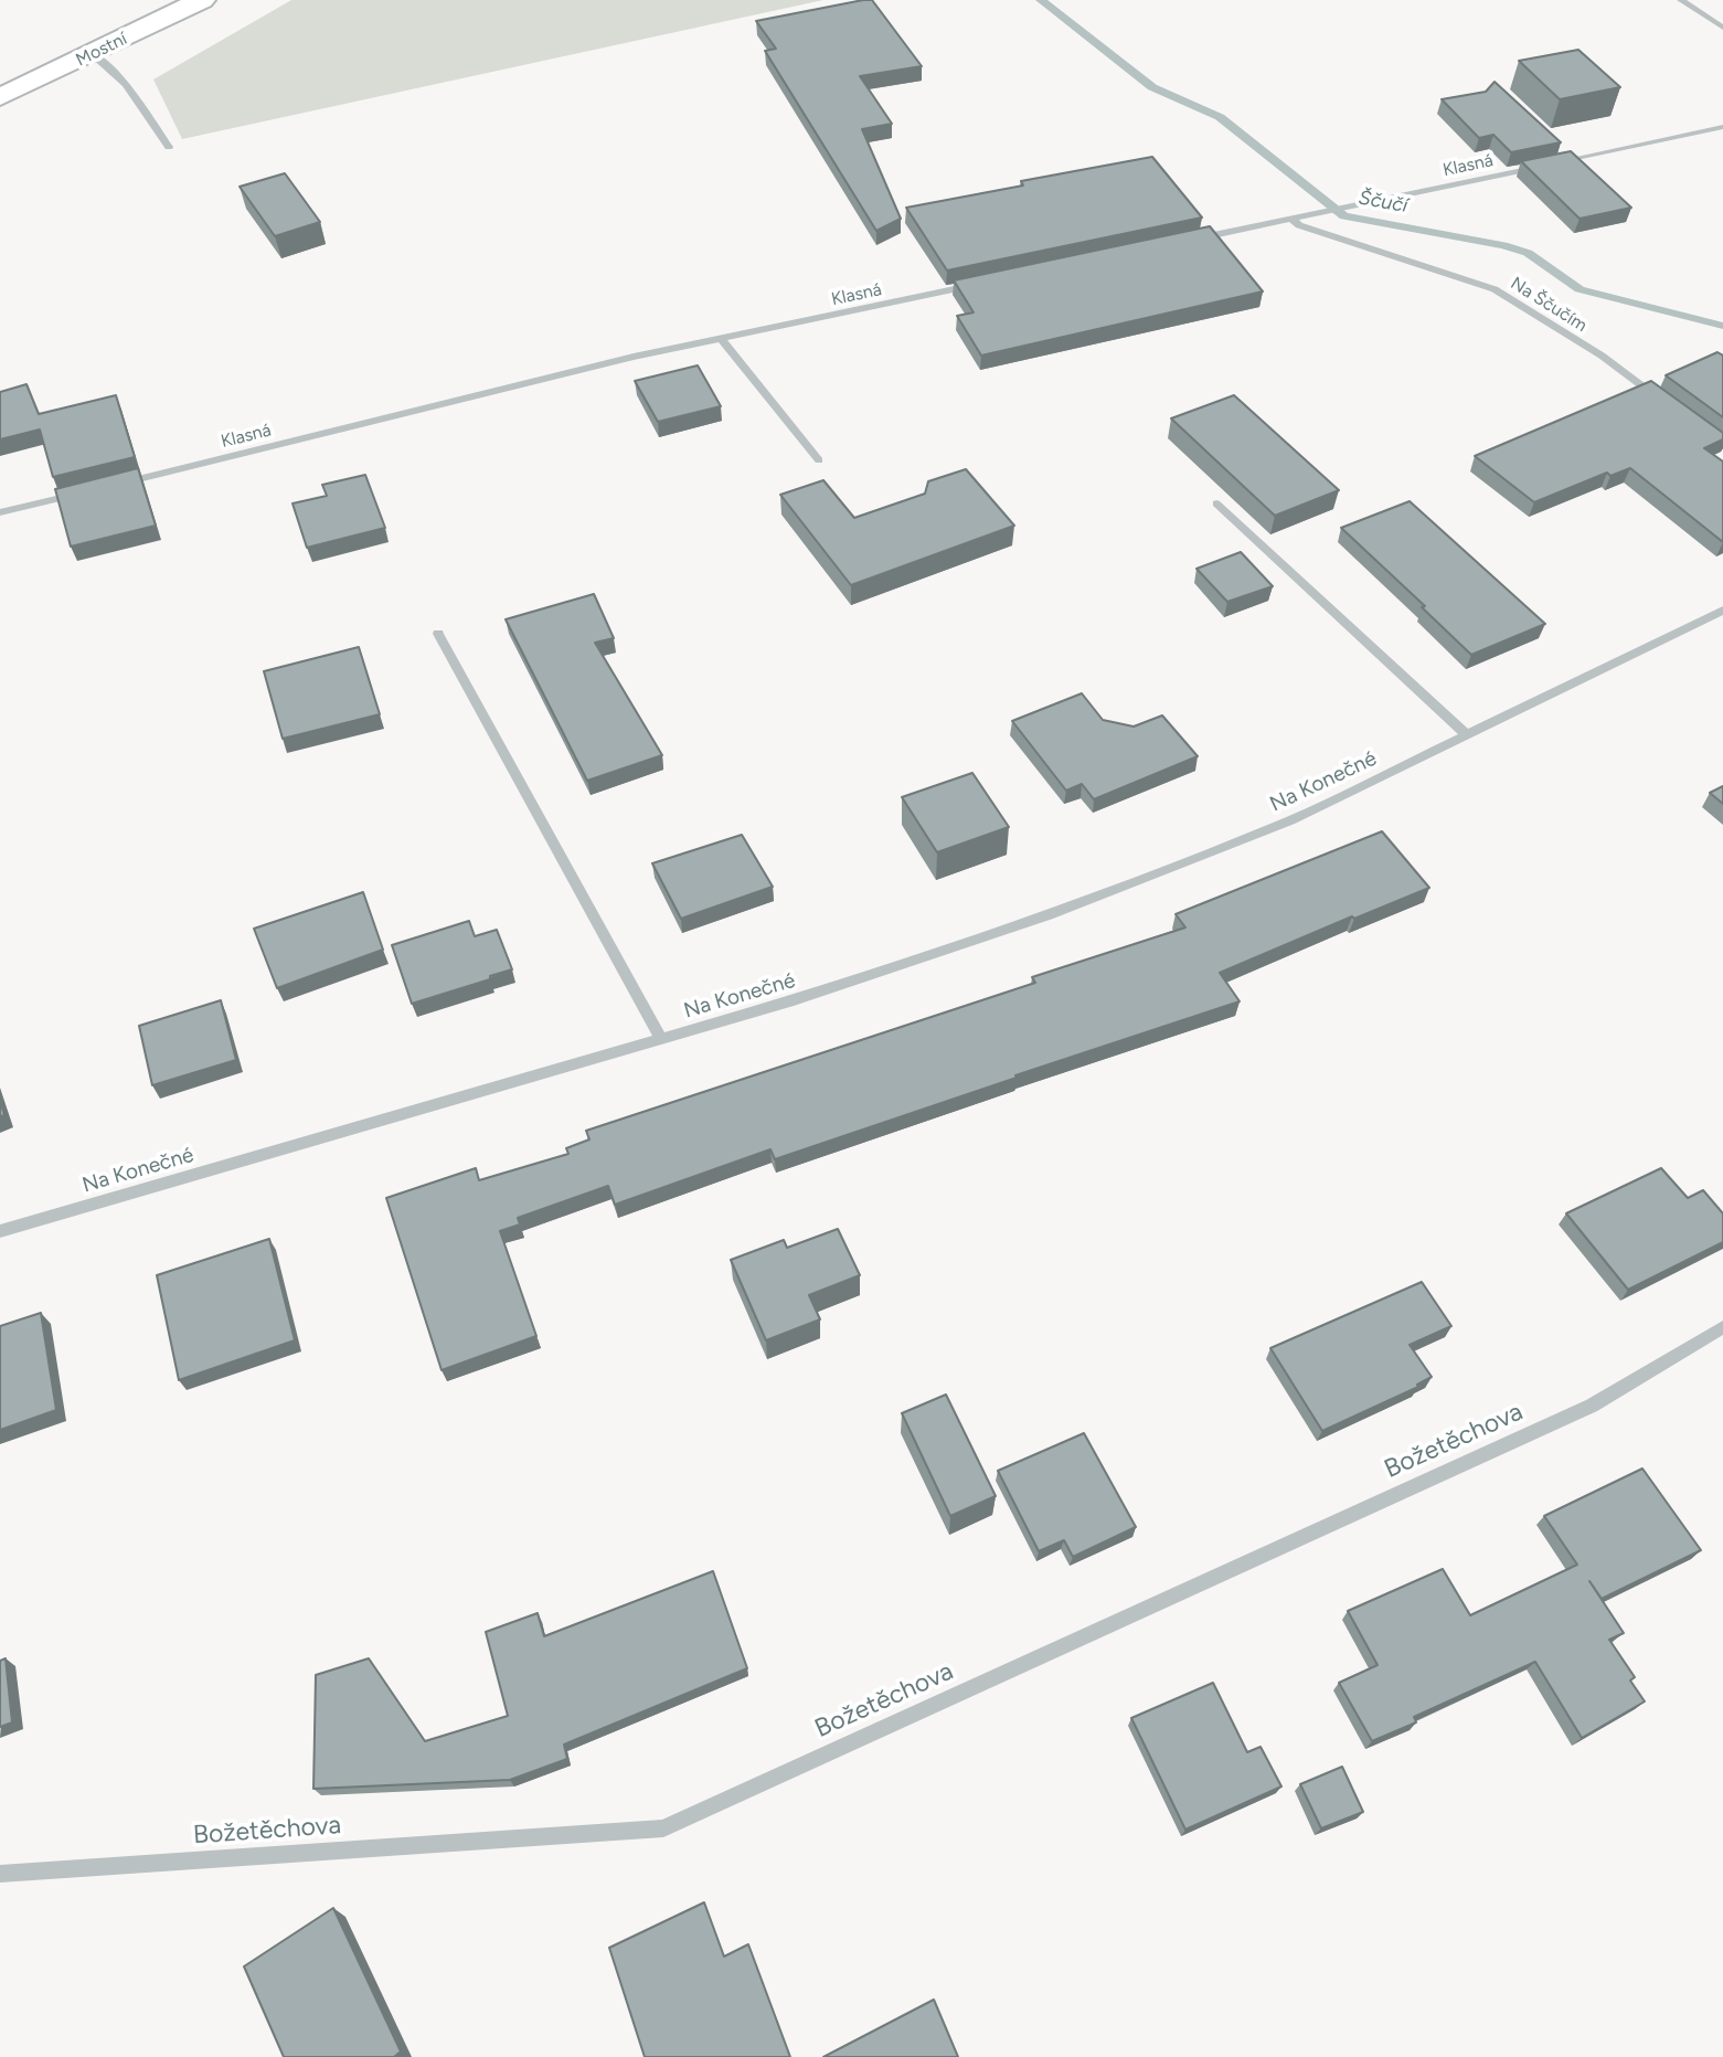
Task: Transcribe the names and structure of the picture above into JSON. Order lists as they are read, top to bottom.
{
  "streets": {
    "main road": ["Mostní"],
    "street": [
      "Klasná",
      "Na Ščučím",
      "Na Konečné",
      "Božetěchova"
    ]
  },
  "crossings": [
    ["Klasná", "Na Ščučím"]
  ],
  "water": ["Ščučí"]
}
